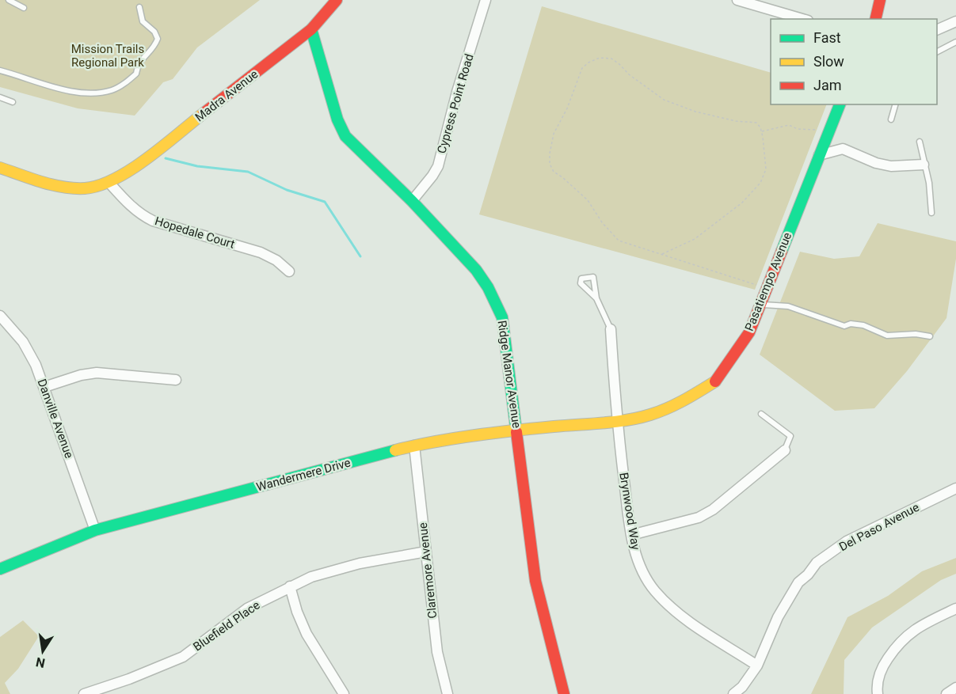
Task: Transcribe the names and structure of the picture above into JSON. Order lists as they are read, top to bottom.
{
  "streets": {
    "street": [
      "Madra Avenue",
      "Cypress Point Road",
      "Hopedale Court",
      "Pasatiempo Avenue",
      "Ridge Manor Avenue",
      "Danville Avenue",
      "Wandermere Drive",
      "Brynwood Way",
      "Del Paso Avenue",
      "Claremore Avenue",
      "Bluefield Place"
    ]
  },
  "crossings": [
    ["Madra Avenue", "Hopedale Court"],
    ["Madra Avenue", "Ridge Manor Avenue"],
    ["Cypress Point Road", "Ridge Manor Avenue"],
    ["Pasatiempo Avenue", "Wandermere Drive"],
    ["Pasatiempo Avenue", "Brynwood Way"],
    ["Ridge Manor Avenue", "Wandermere Drive"],
    ["Danville Avenue", "Wandermere Drive"],
    ["Wandermere Drive", "Brynwood Way"],
    ["Wandermere Drive", "Claremore Avenue"],
    ["Brynwood Way", "Del Paso Avenue"],
    ["Claremore Avenue", "Bluefield Place"]
  ],
  "parks": ["Mission Trails Regional Park"],
  "legend": ["Fast", "Slow", "Jam"],
  "north": "bottom"
}
